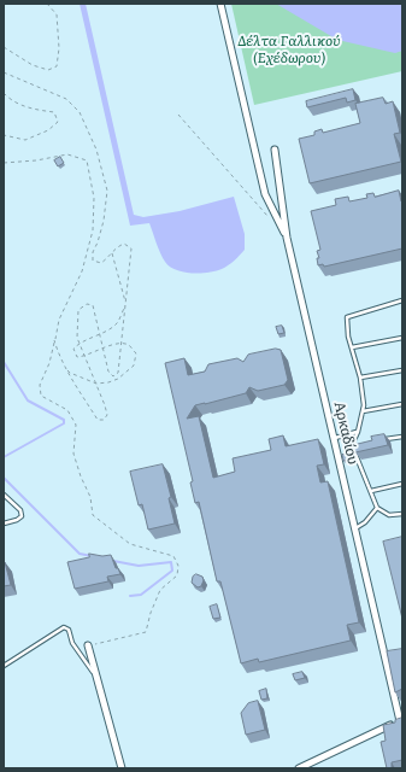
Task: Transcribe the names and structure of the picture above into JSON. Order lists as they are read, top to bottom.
{
  "streets": {
    "street": ["Αρκαδίου"]
  },
  "parks": ["Δέλτα Γαλλικού (Εχέδωρου)"]
}
